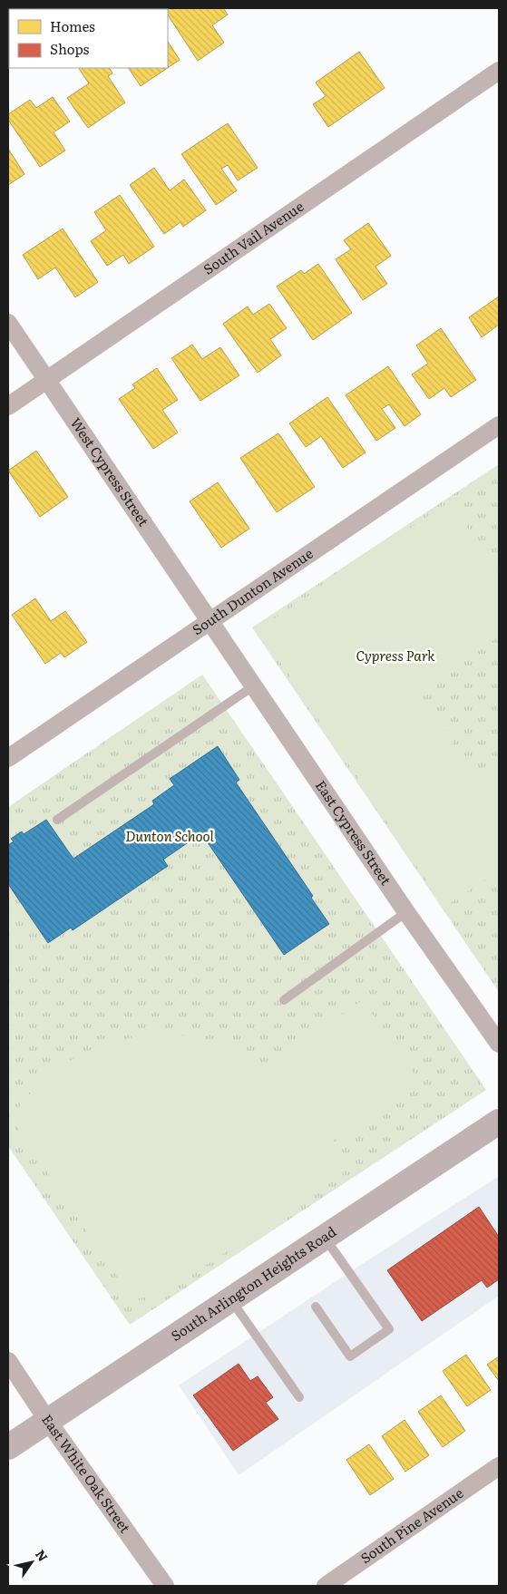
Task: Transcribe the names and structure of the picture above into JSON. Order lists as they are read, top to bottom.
{
  "streets": {
    "main road": ["South Arlington Heights Road"],
    "street": [
      "South Vail Avenue",
      "West Cypress Street",
      "South Dunton Avenue",
      "East Cypress Street",
      "East White Oak Street",
      "South Pine Avenue"
    ]
  },
  "crossings": [
    ["South Vail Avenue", "West Cypress Street"],
    ["West Cypress Street", "South Dunton Avenue"],
    ["West Cypress Street", "East Cypress Street"],
    ["South Dunton Avenue", "East Cypress Street"],
    ["South Arlington Heights Road", "East White Oak Street"]
  ],
  "parks": ["Cypress Park", "Dunton School"],
  "legend": ["Homes", "Shops"],
  "north": "top right"
}
